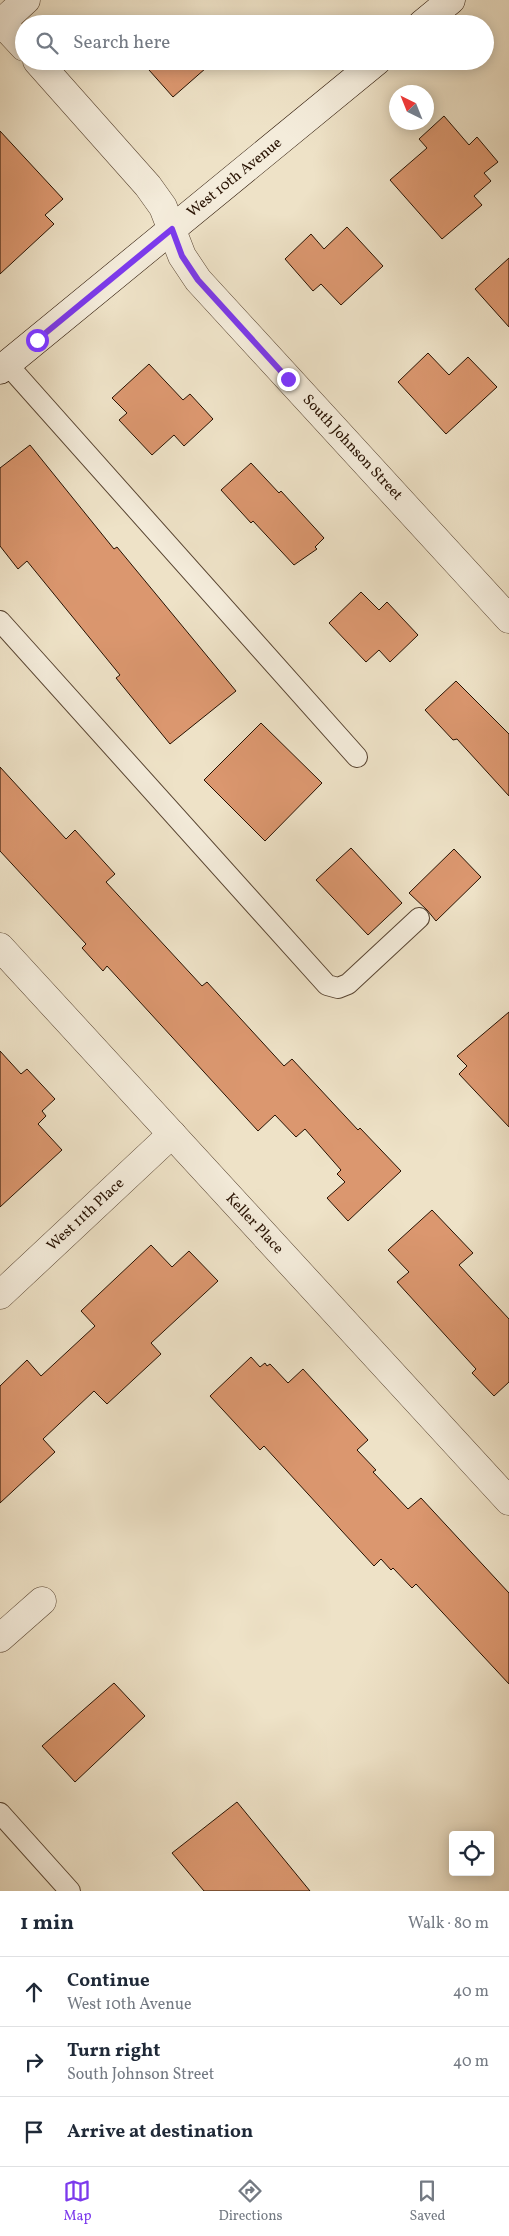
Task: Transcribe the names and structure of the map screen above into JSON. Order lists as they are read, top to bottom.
{
  "streets": {
    "street": [
      "West 10th Avenue",
      "South Johnson Street",
      "West 11th Place",
      "Keller Place"
    ]
  },
  "crossings": [
    ["West 10th Avenue", "South Johnson Street"],
    ["West 11th Place", "Keller Place"]
  ],
  "north": "top left",
  "page": {
    "search": "Search here",
    "heading": ["1 min", "Walk · 80 m"],
    "list": [
      ["Continue", "West 10th Avenue", "40 m"],
      ["Turn right", "South Johnson Street", "40 m"],
      "Arrive at destination"
    ],
    "nav": ["Map", "Directions", "Saved"]
  }
}
